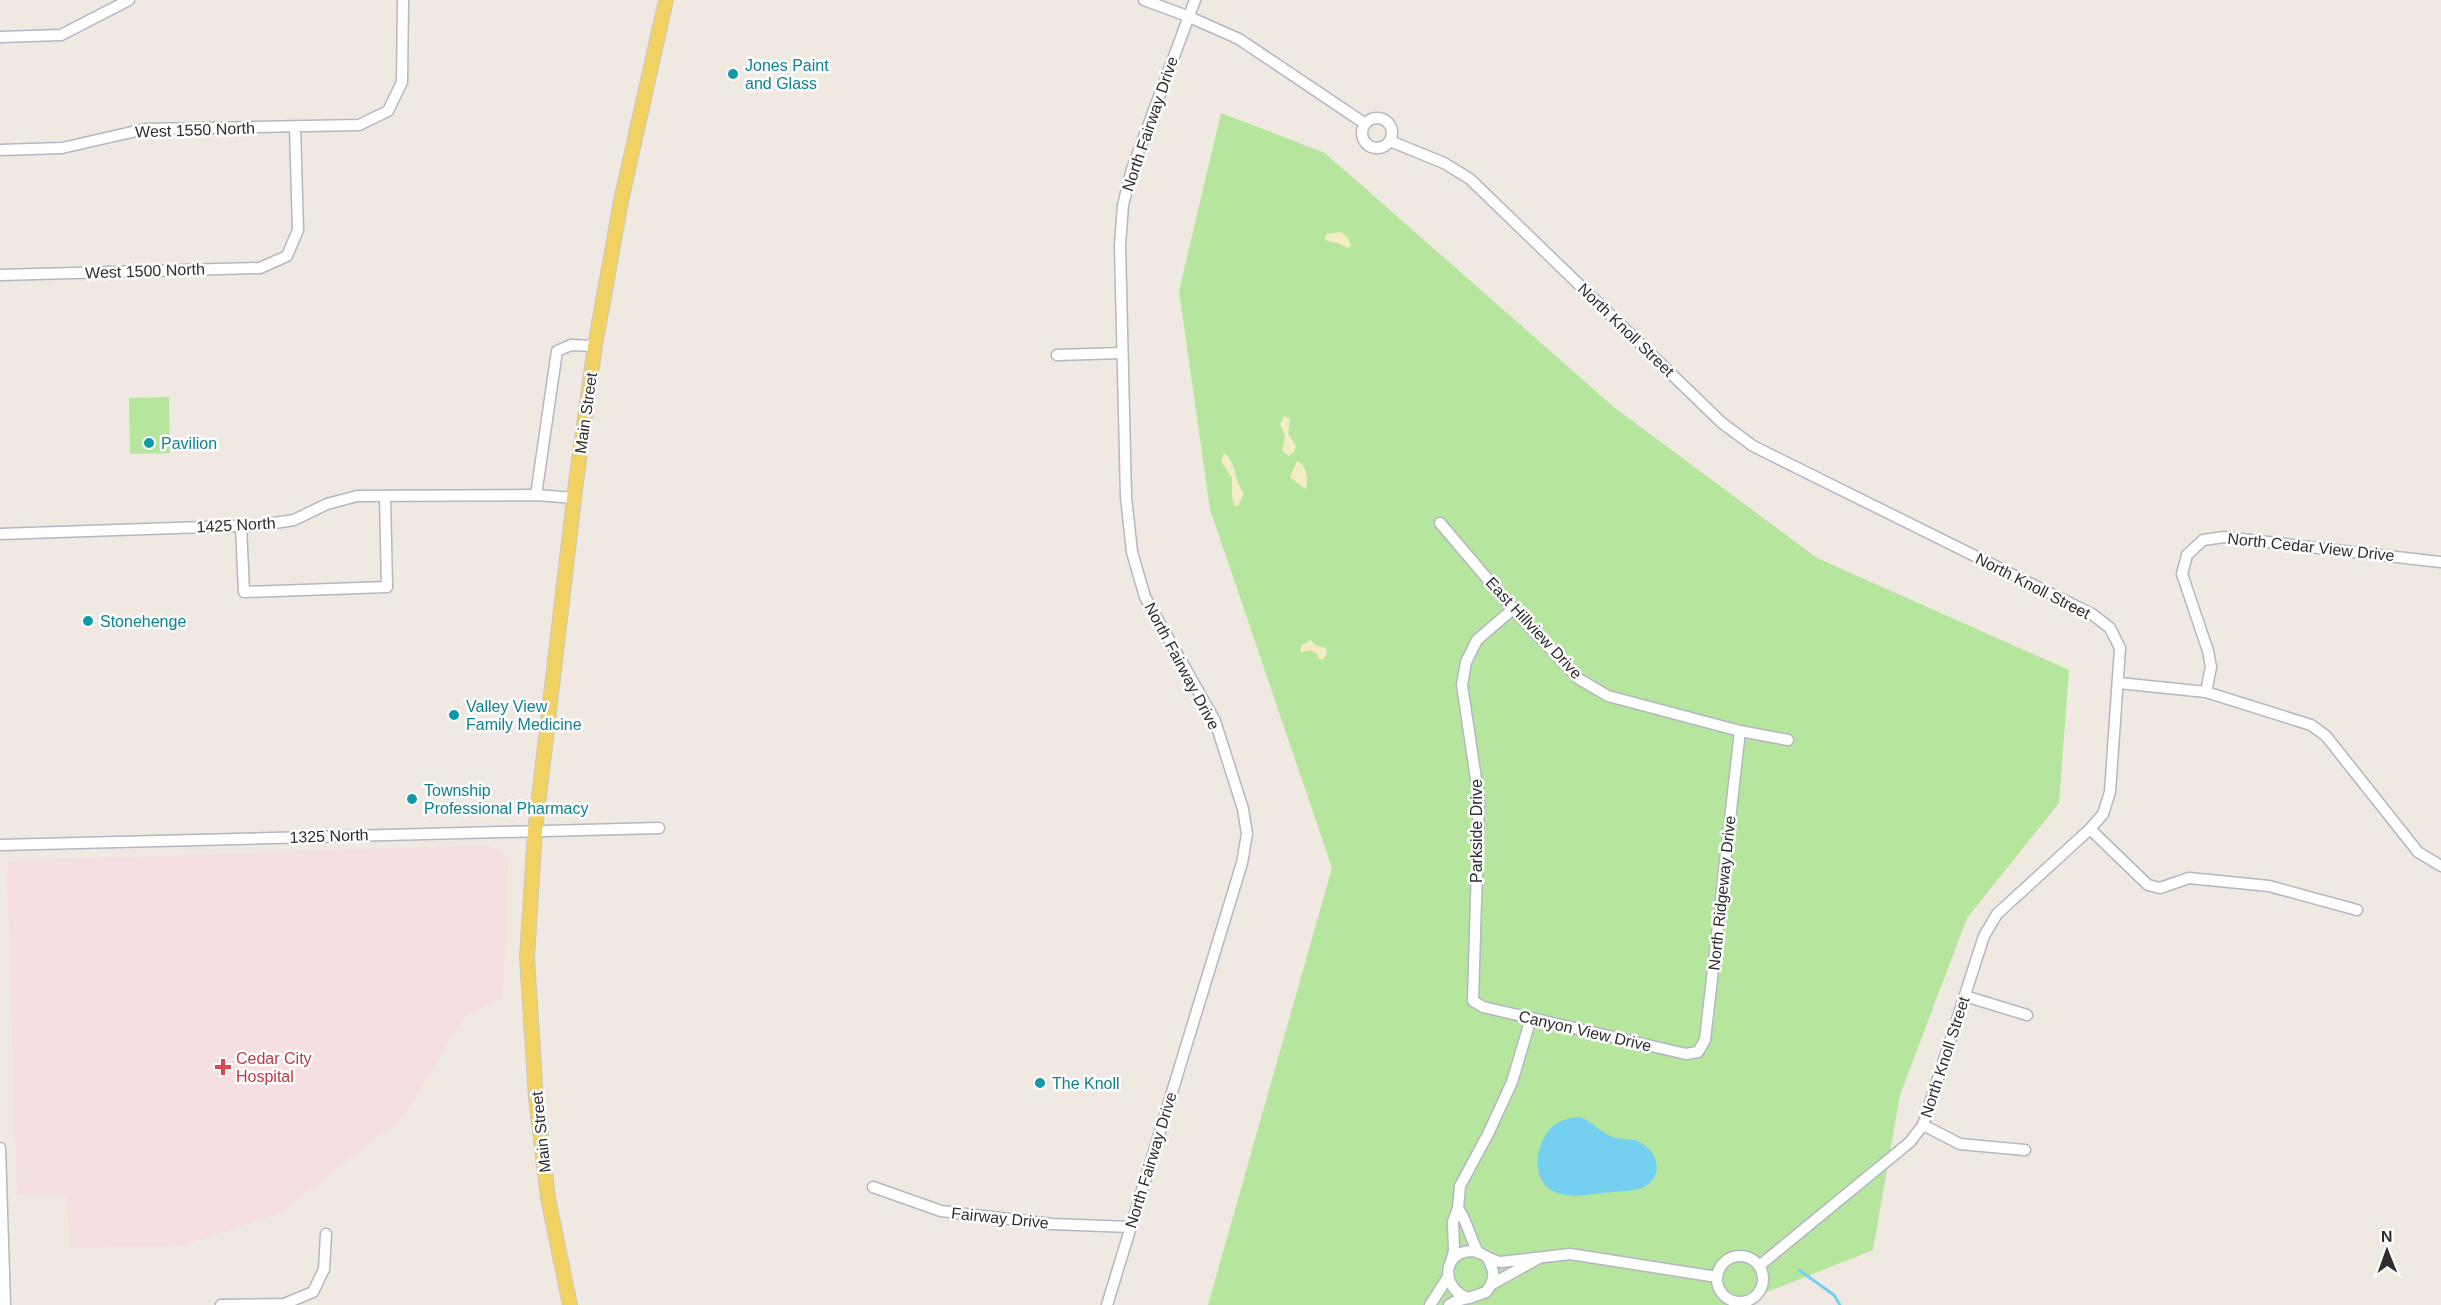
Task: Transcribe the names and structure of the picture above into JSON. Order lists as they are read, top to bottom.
{
  "streets": {
    "main road": ["Main Street"],
    "street": [
      "North Fairway Drive",
      "West 1550 North",
      "West 1500 North",
      "North Knoll Street",
      "1425 North",
      "North Cedar View Drive",
      "East Hillview Drive",
      "Parkside Drive",
      "1325 North",
      "North Ridgeway Drive",
      "Canyon View Drive",
      "Fairway Drive"
    ]
  },
  "crossings": [
    ["North Fairway Drive", "Fairway Drive"],
    ["West 1550 North", "West 1500 North"],
    ["Main Street", "1425 North"],
    ["Main Street", "1325 North"],
    ["East Hillview Drive", "Parkside Drive"],
    ["East Hillview Drive", "North Ridgeway Drive"],
    ["Parkside Drive", "Canyon View Drive"],
    ["North Ridgeway Drive", "Canyon View Drive"]
  ],
  "places": {
    "other": [
      "Jones Paint and Glass",
      "Pavilion",
      "Stonehenge",
      "Valley View Family Medicine",
      "Township Professional Pharmacy",
      "The Knoll"
    ],
    "health": ["Cedar City Hospital"]
  },
  "north": "top"
}
